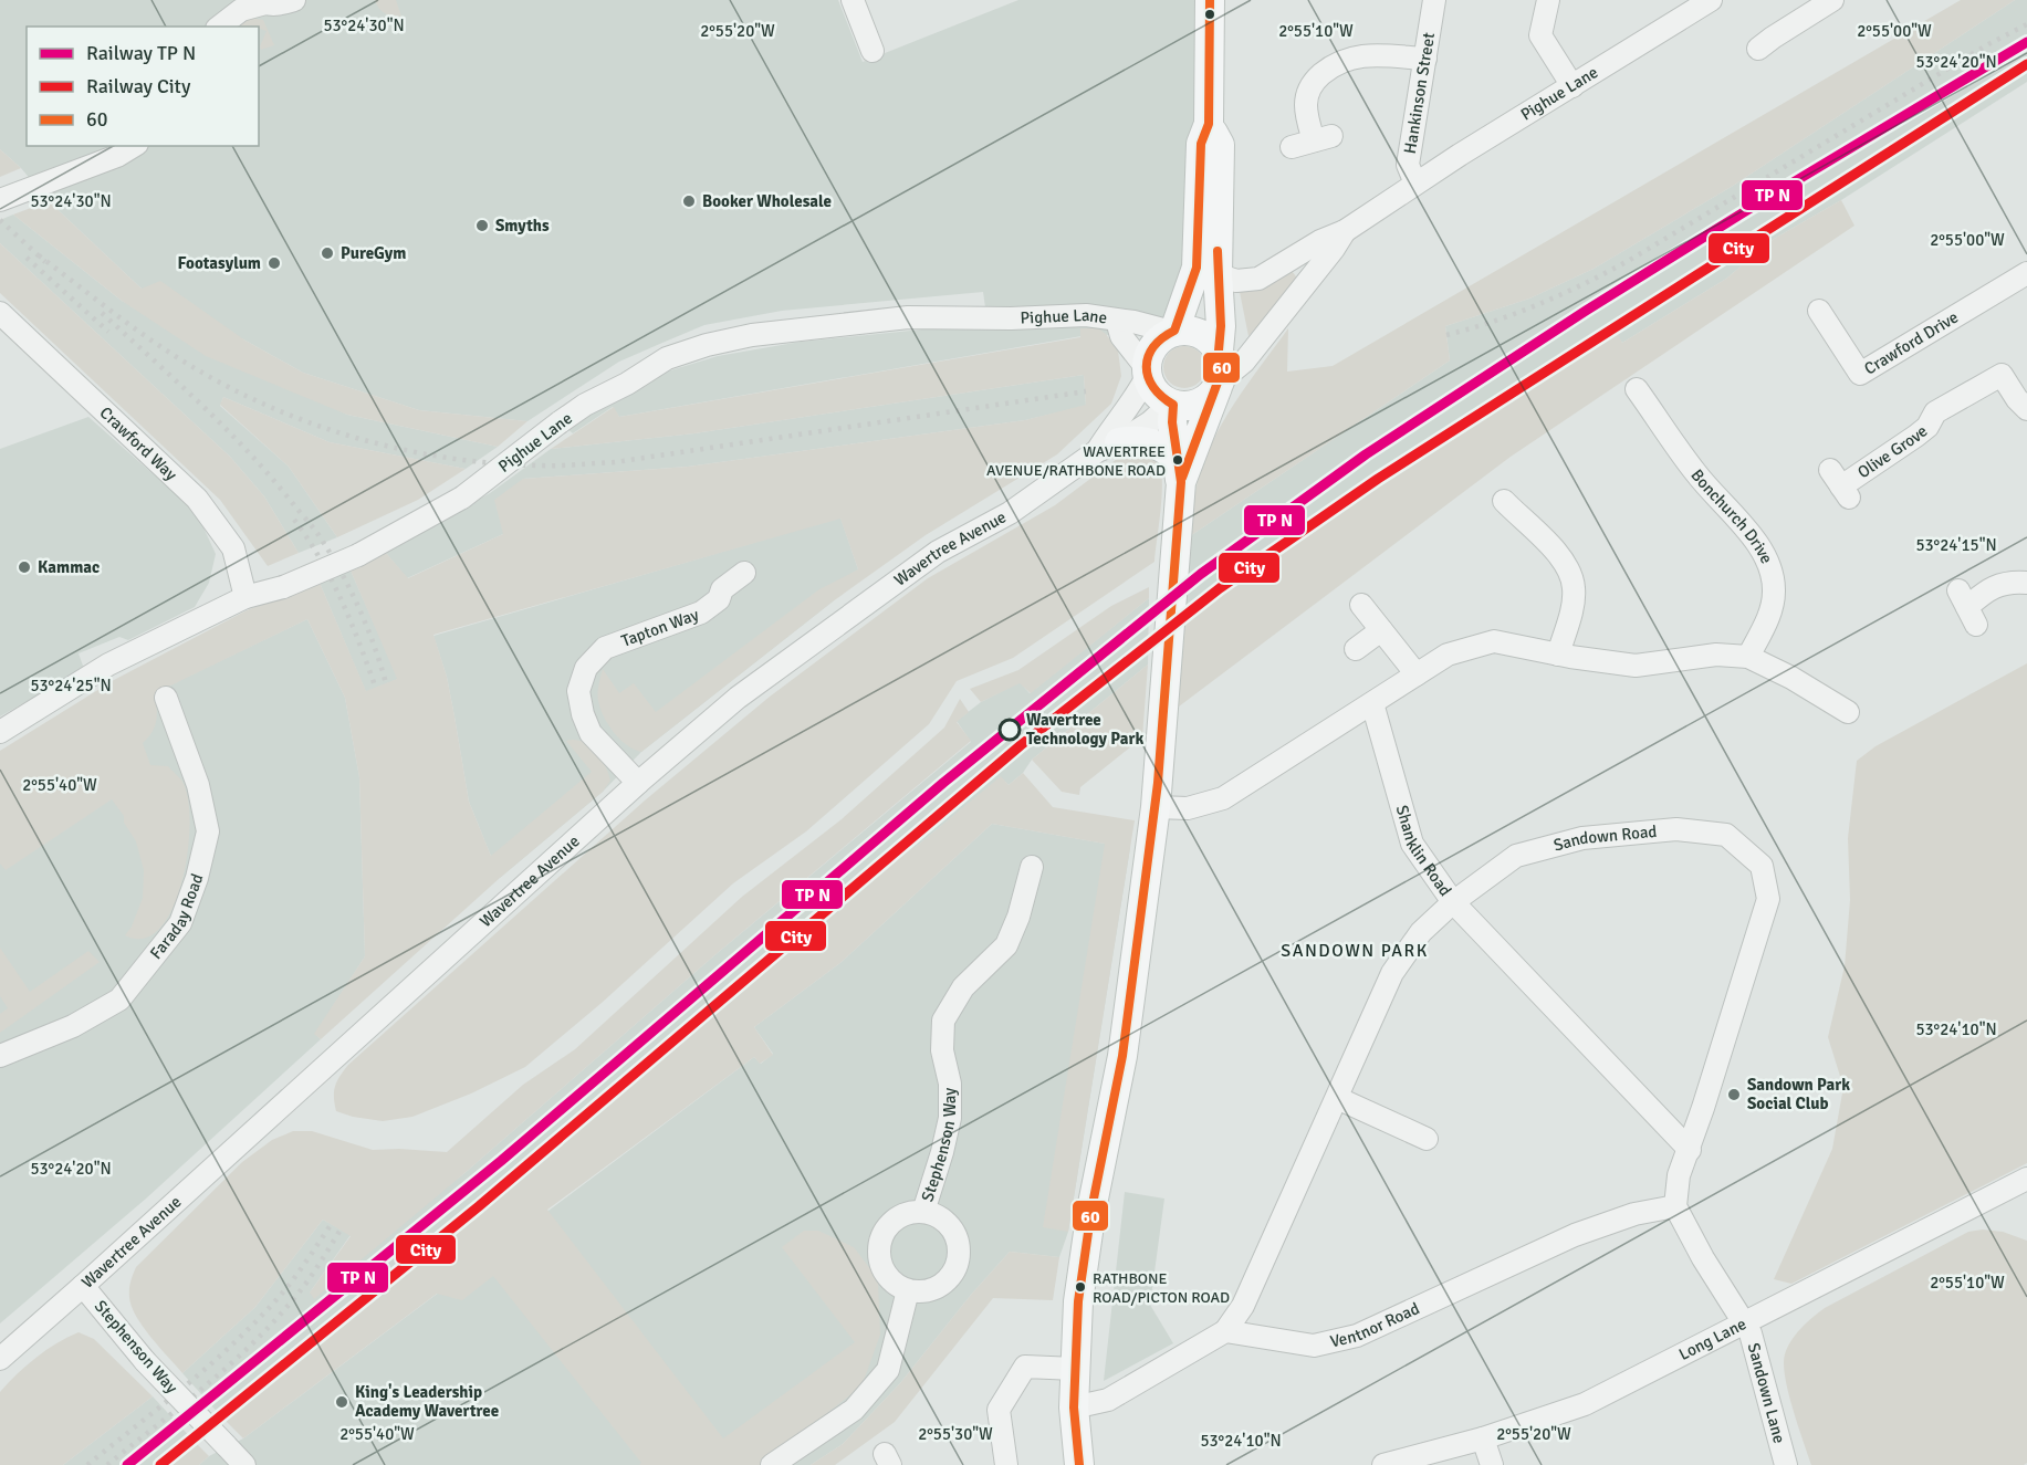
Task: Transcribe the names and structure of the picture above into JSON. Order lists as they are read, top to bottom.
{
  "streets": {
    "street": [
      "Hankinson Street",
      "Pighue Lane",
      "Crawford Drive",
      "Crawford Way",
      "Olive Grove",
      "Bonchurch Drive",
      "Wavertree Avenue",
      "Tapton Way",
      "Sandown Road",
      "Shanklin Road",
      "Faraday Road",
      "Stephenson Way",
      "Ventnor Road",
      "Long Lane",
      "Sandown Lane"
    ]
  },
  "crossings": [
    ["Hankinson Street", "Pighue Lane"],
    ["Pighue Lane", "Crawford Way"],
    ["Pighue Lane", "Wavertree Avenue"],
    ["Wavertree Avenue", "Tapton Way"],
    ["Wavertree Avenue", "Stephenson Way"],
    ["Sandown Road", "Shanklin Road"],
    ["Sandown Road", "Ventnor Road"],
    ["Long Lane", "Sandown Lane"]
  ],
  "districts": ["SANDOWN PARK"],
  "places": [
    "Booker Wholesale",
    "Smyths",
    "PureGym",
    "Footasylum",
    "WAVERTREE AVENUE/RATHBONE ROAD",
    "Kammac",
    "Wavertree Technology Park",
    "Sandown Park Social Club",
    "RATHBONE ROAD/PICTON ROAD",
    "King's Leadership Academy Wavertree"
  ],
  "lines": ["transit line 60", "rail line City"],
  "legend": ["Railway TP N", "Railway City", "60"],
  "coordinates": [
    "53°24'30\"N",
    "2°55'00\"W",
    "2°55'20\"W",
    "2°55'10\"W",
    "53°24'20\"N",
    "53°24'15\"N",
    "53°24'25\"N",
    "2°55'40\"W",
    "53°24'10\"N",
    "2°55'30\"W"
  ]
}
